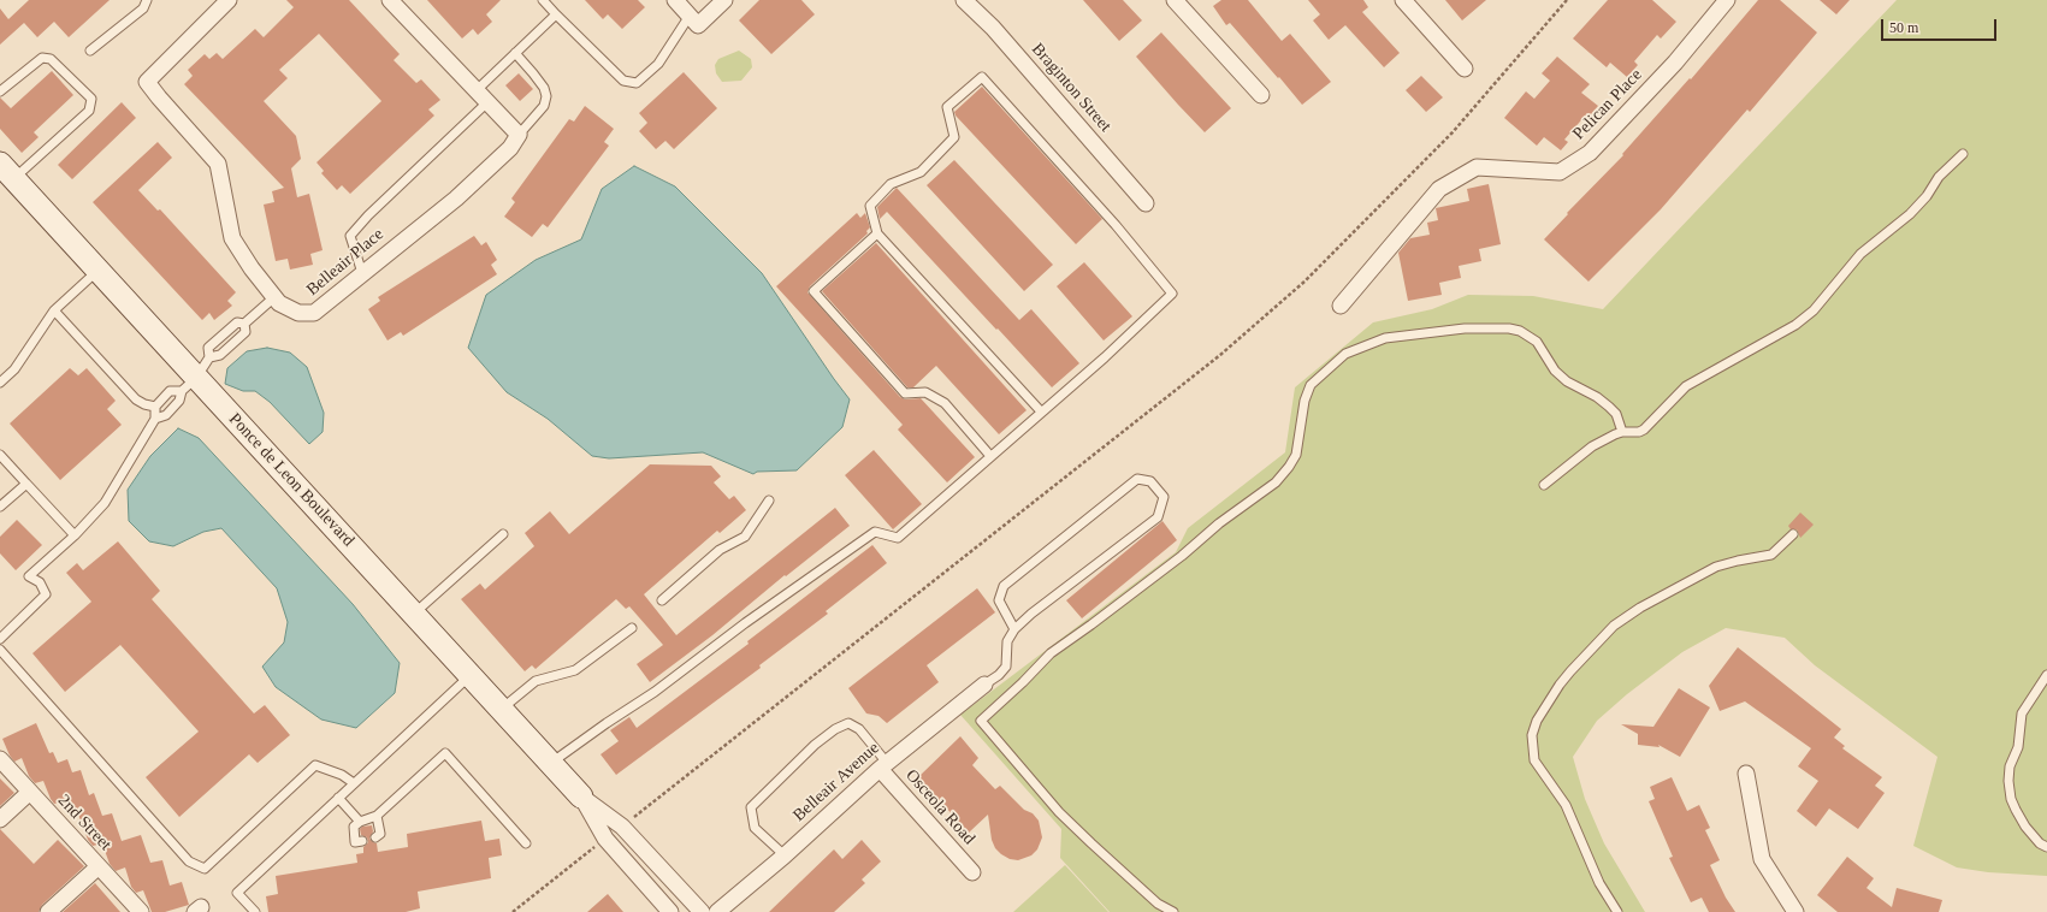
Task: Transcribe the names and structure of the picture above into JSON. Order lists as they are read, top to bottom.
{
  "streets": {
    "street": [
      "Braginton Street",
      "Pelican Place",
      "Belleair Place",
      "Ponce de Leon Boulevard",
      "Belleair Avenue",
      "Osceola Road",
      "2nd Street"
    ]
  },
  "crossings": [
    ["Belleair Avenue", "Osceola Road"]
  ],
  "scale_bar": "50 m"
}
